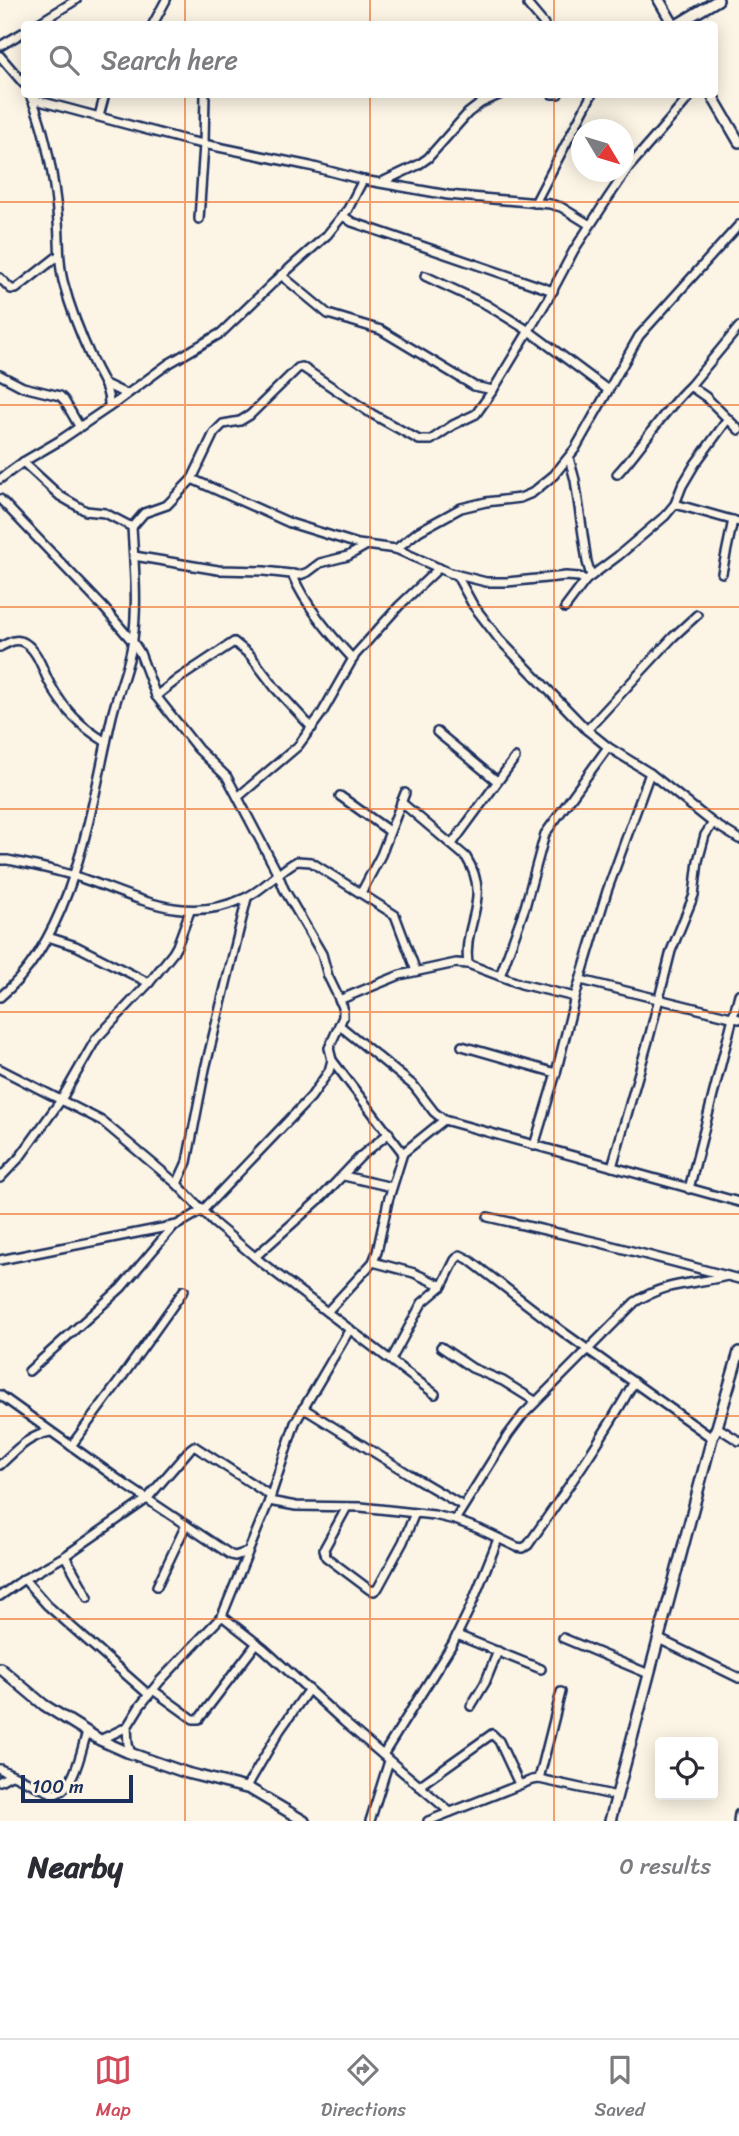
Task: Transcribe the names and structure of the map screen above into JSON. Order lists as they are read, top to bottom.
{
  "scale_bar": "100 m",
  "north": "bottom right",
  "page": {
    "search": "Search here",
    "scale": "100 m",
    "heading": ["Nearby", "0 results"],
    "nav": ["Map", "Directions", "Saved"]
  }
}
